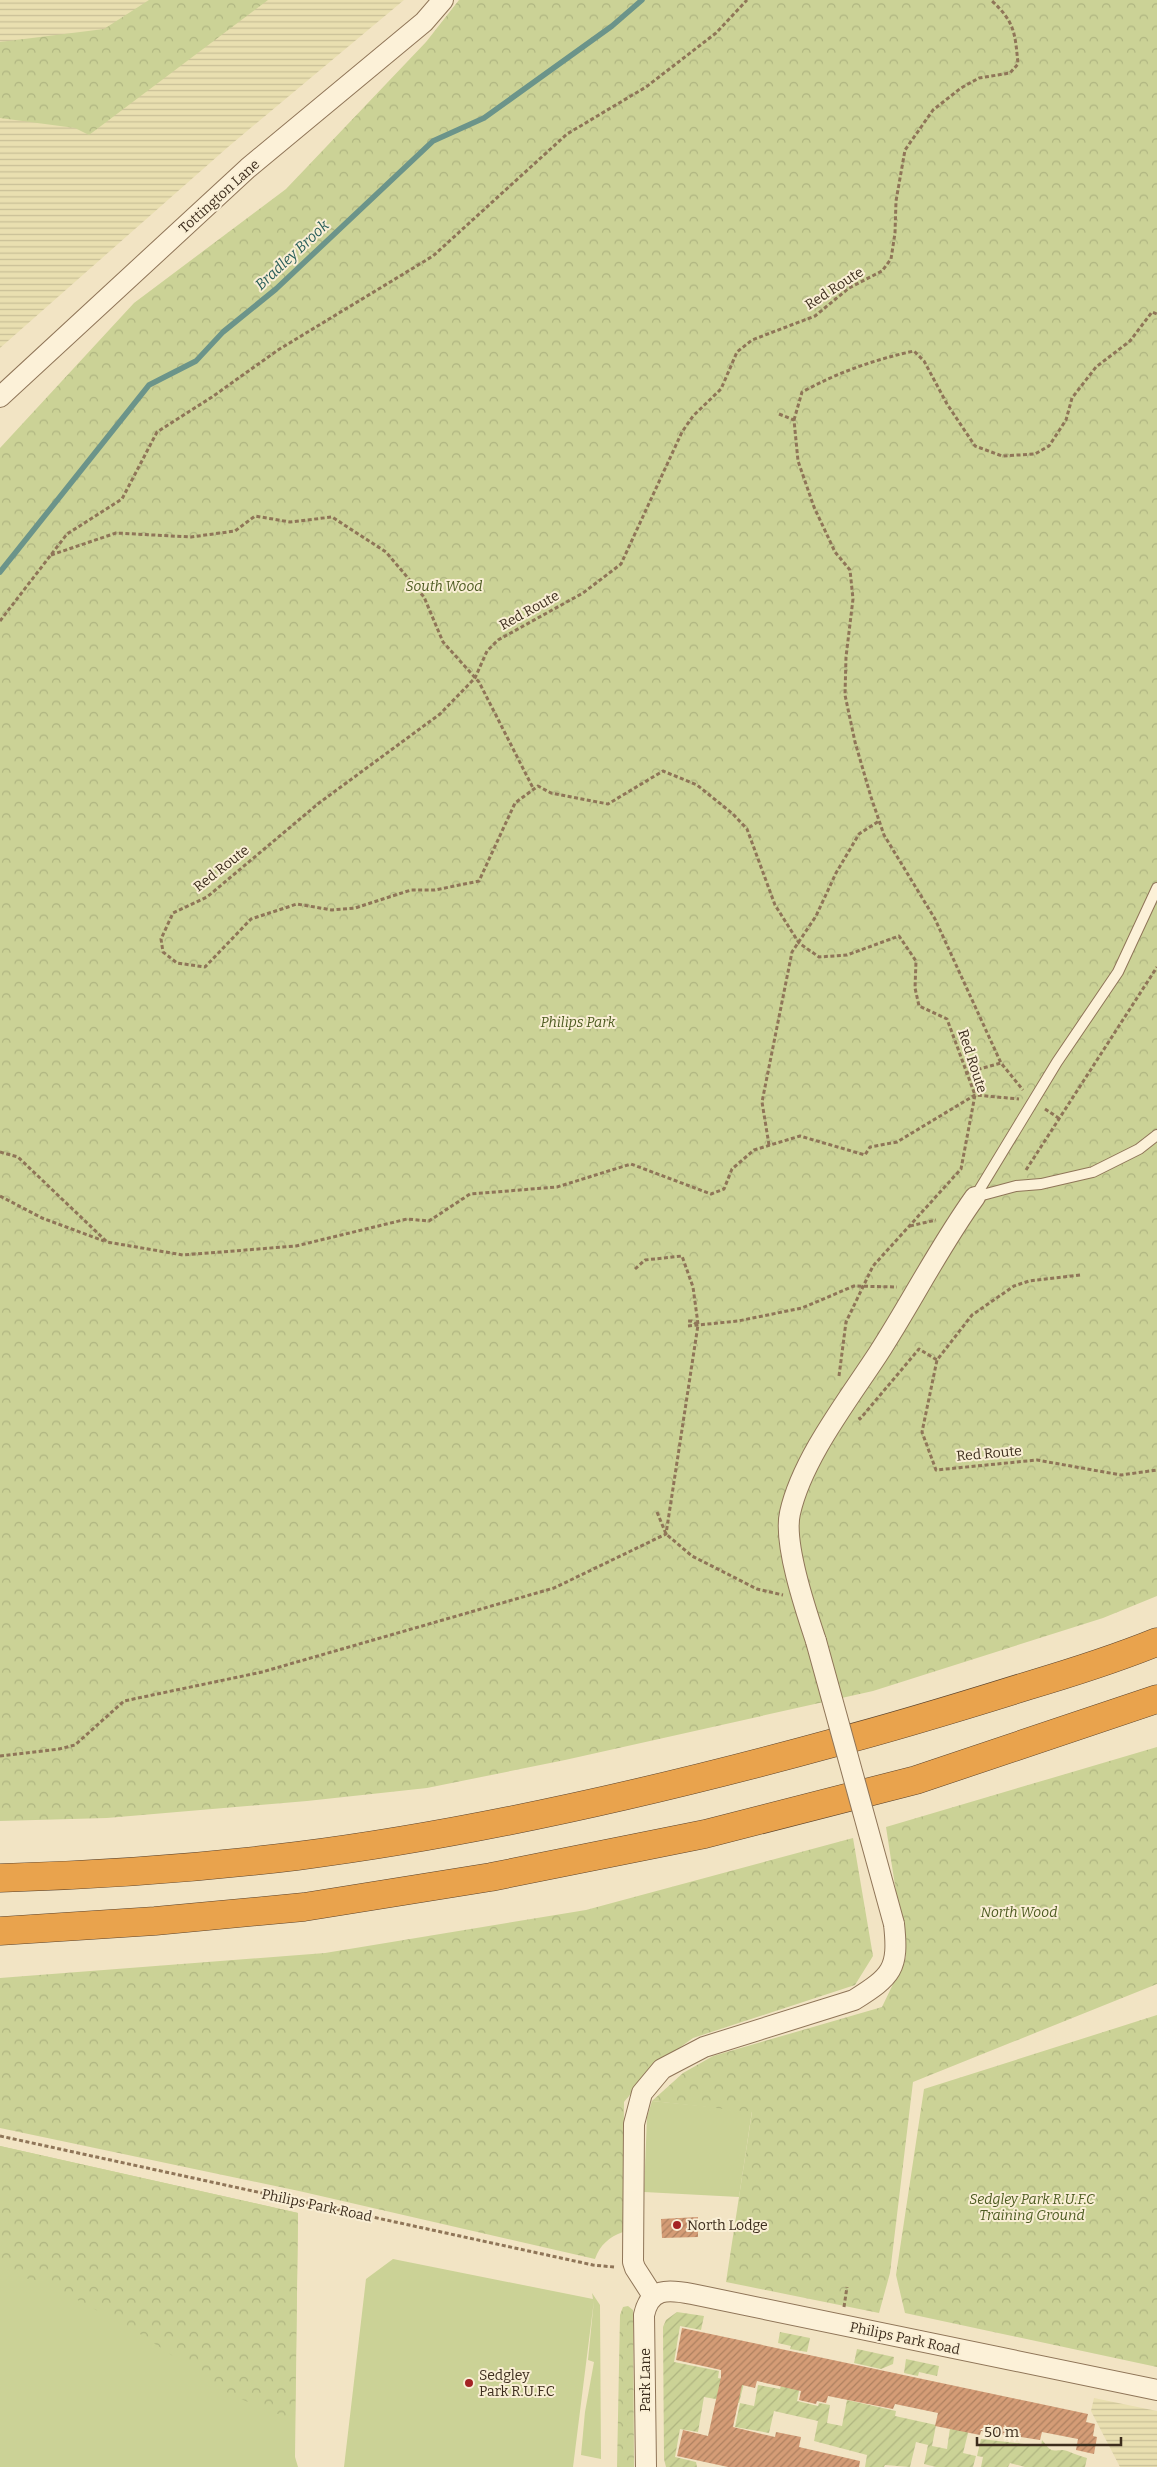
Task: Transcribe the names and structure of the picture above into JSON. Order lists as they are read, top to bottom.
{
  "streets": {
    "street": ["Tottington Lane", "Philips Park Road", "Park Lane"],
    "path": ["Red Route"]
  },
  "crossings": [
    ["Philips Park Road", "Park Lane"]
  ],
  "water": ["Bradley Brook"],
  "parks": [
    "South Wood",
    "Philips Park",
    "North Wood",
    "Sedgley Park R.U.F.C Training Ground"
  ],
  "places": ["North Lodge", "Sedgley Park R.U.F.C"],
  "scale_bar": "50 m"
}
